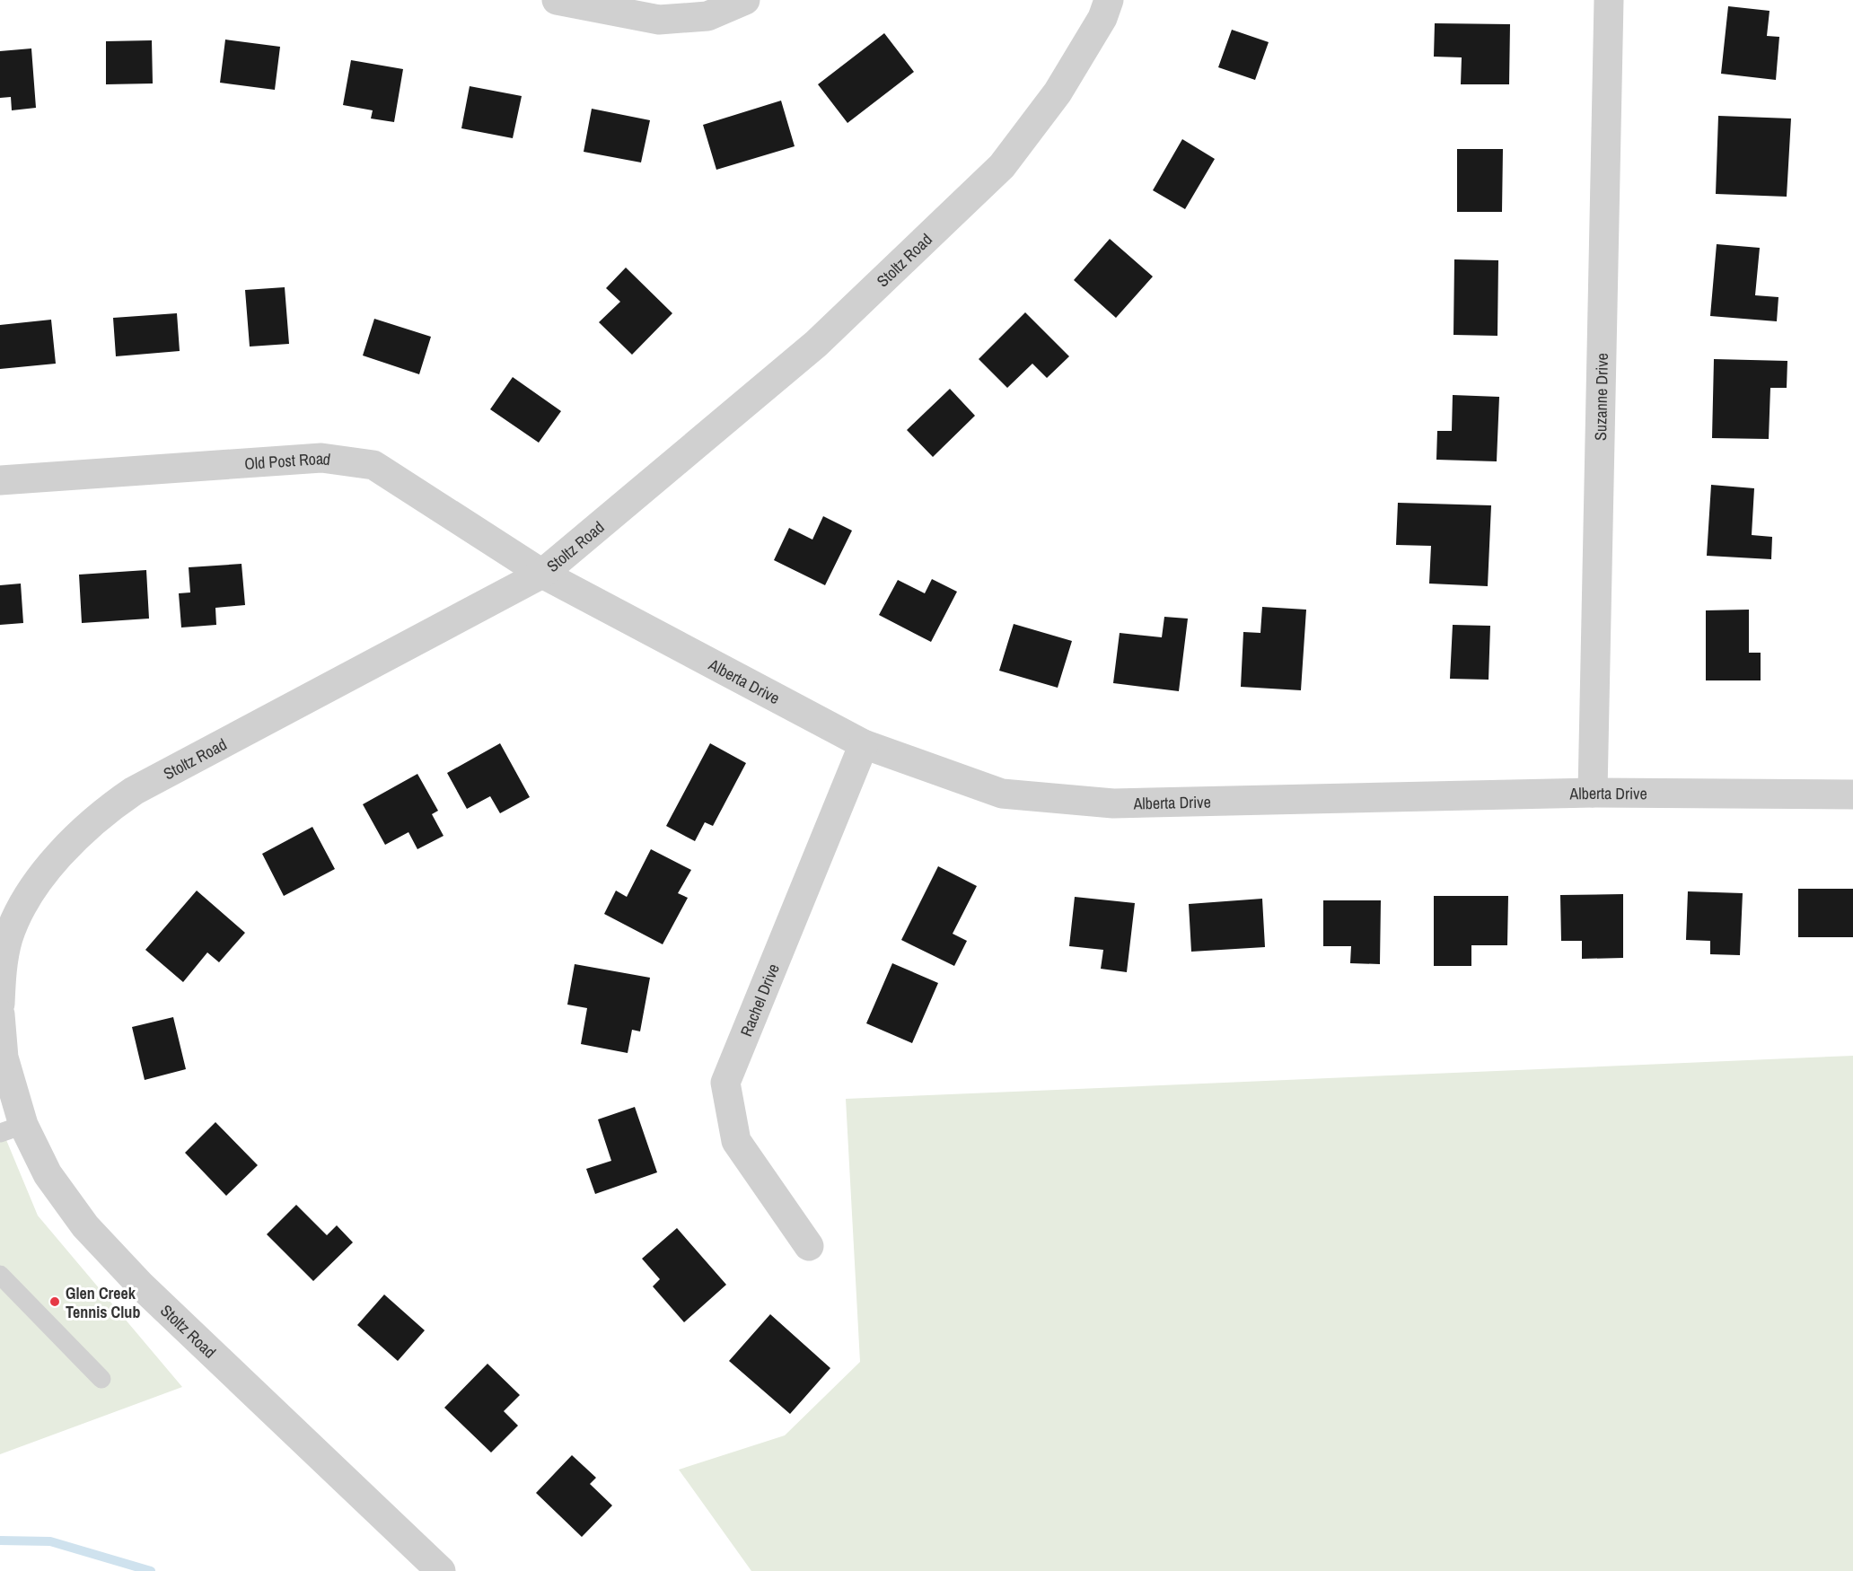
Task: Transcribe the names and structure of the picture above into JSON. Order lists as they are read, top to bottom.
{
  "streets": {
    "street": [
      "Stoltz Road",
      "Suzanne Drive",
      "Old Post Road",
      "Alberta Drive",
      "Rachel Drive"
    ]
  },
  "crossings": [
    ["Stoltz Road", "Old Post Road"],
    ["Stoltz Road", "Alberta Drive"],
    ["Suzanne Drive", "Alberta Drive"],
    ["Old Post Road", "Alberta Drive"],
    ["Alberta Drive", "Rachel Drive"]
  ],
  "places": ["Glen Creek Tennis Club"]
}
